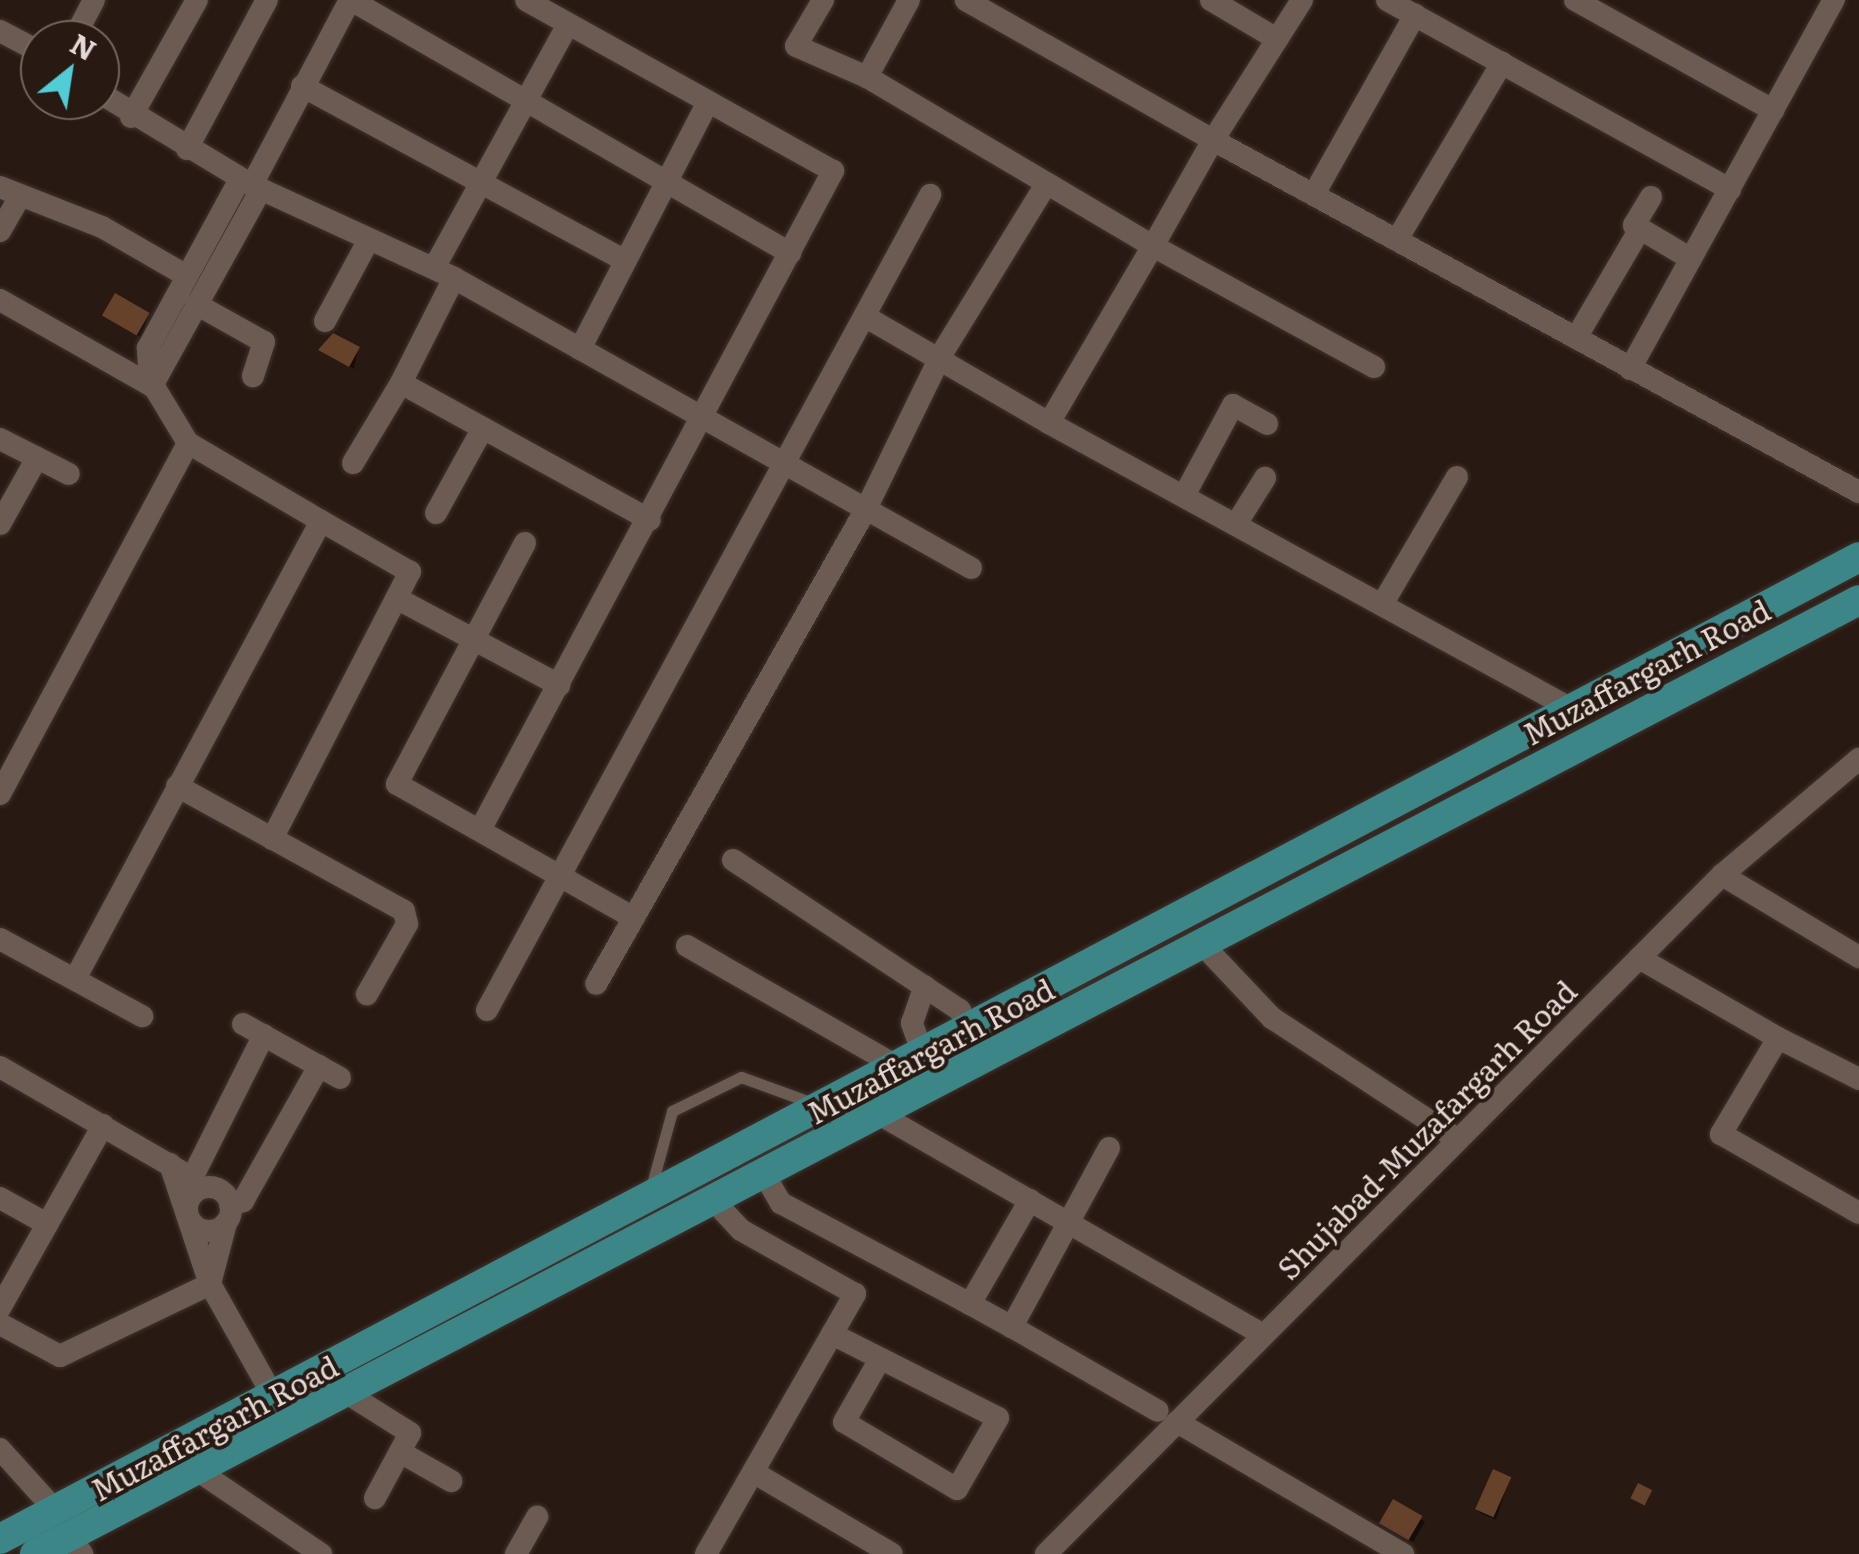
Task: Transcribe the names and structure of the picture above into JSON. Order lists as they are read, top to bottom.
{
  "streets": {
    "main road": ["Muzaffargarh Road"],
    "street": ["Shujabad-Muzafargarh Road"]
  },
  "north": "top right"
}
